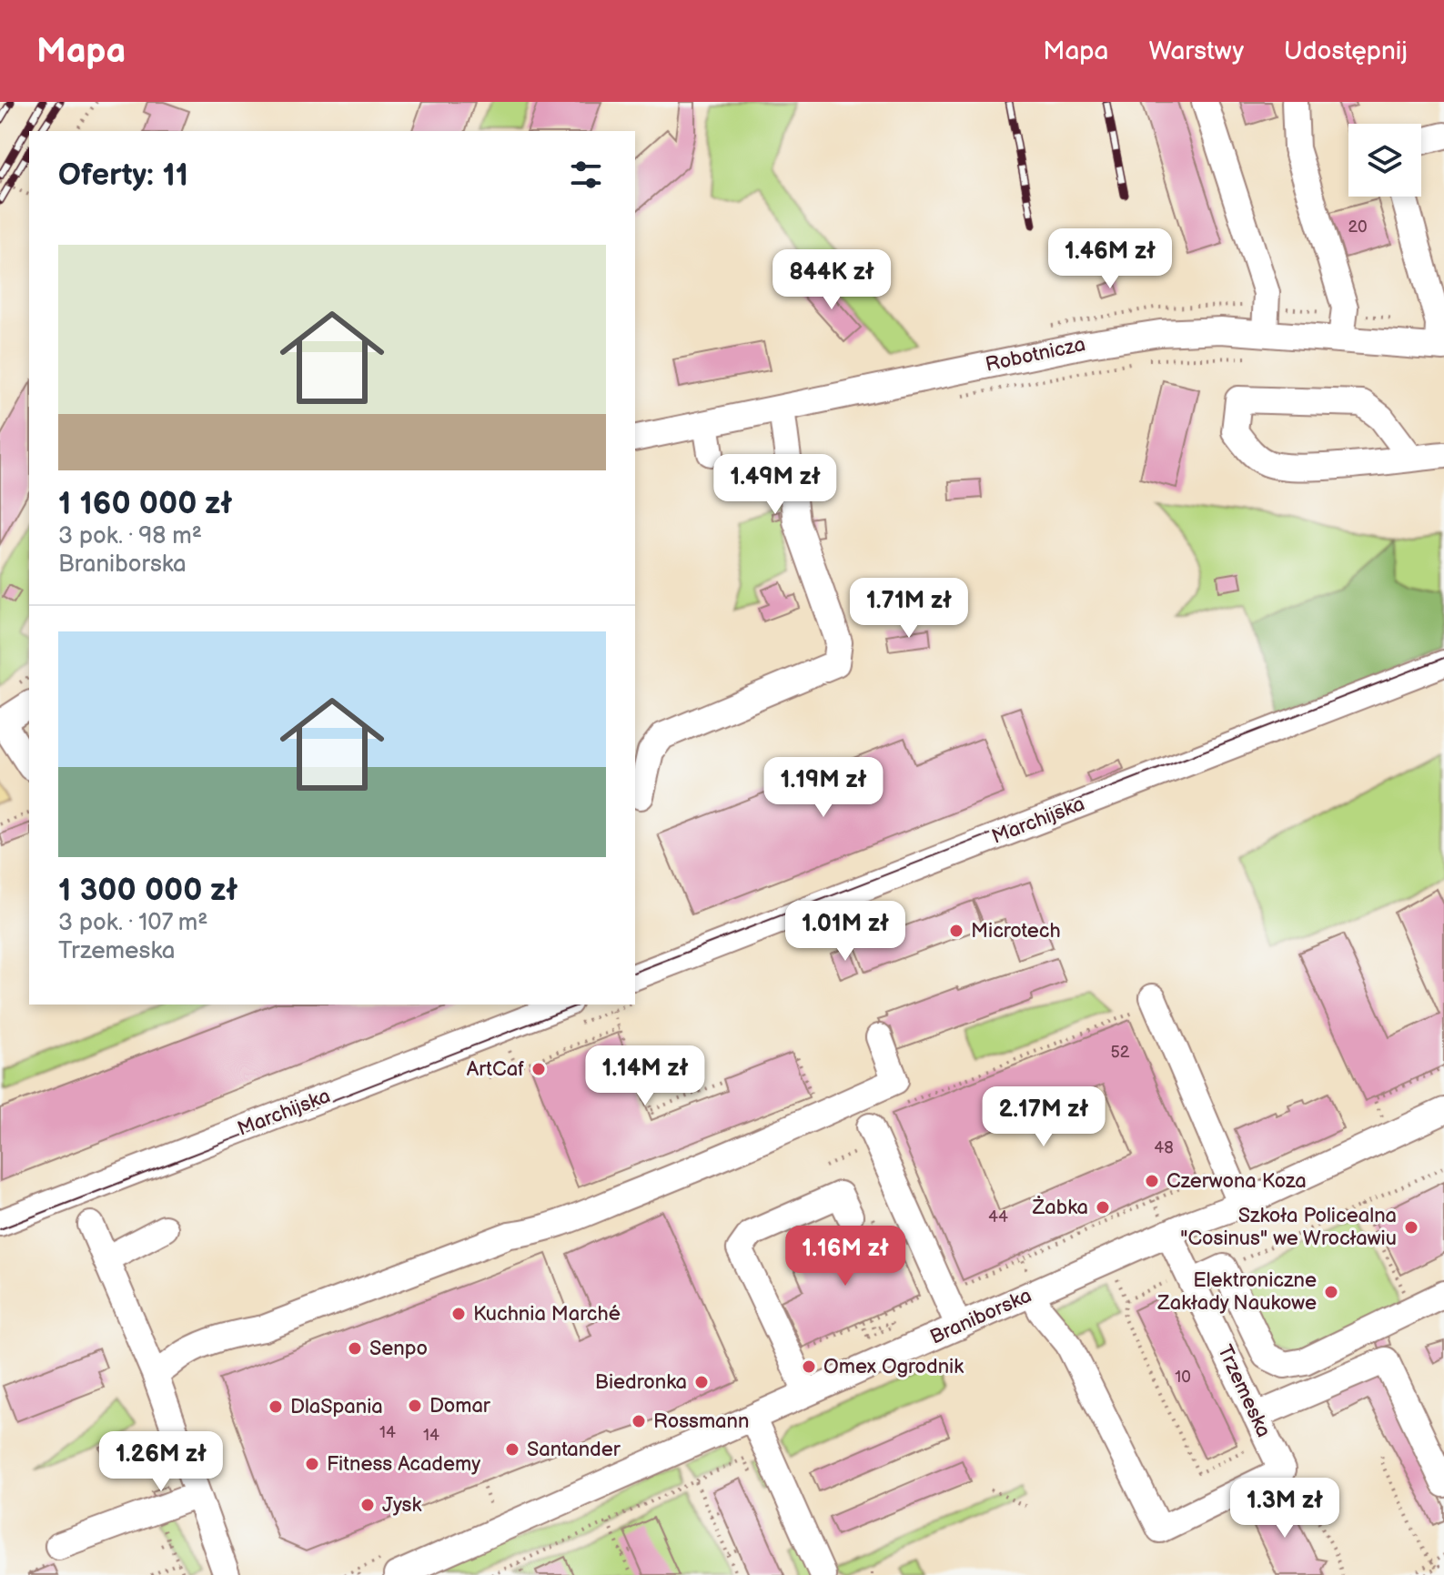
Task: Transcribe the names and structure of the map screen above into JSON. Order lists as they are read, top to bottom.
{
  "streets": {
    "street": [
      "Robotnicza",
      "Marchijska",
      "Braniborska",
      "Trzemeska"
    ]
  },
  "crossings": [
    ["Braniborska", "Trzemeska"]
  ],
  "places": [
    "Microtech",
    "ArtCaf",
    "Czerwona Koza",
    "Żabka",
    "Szkoła Policealna \"Cosinus\" we Wrocławiu",
    "Elektroniczne Zakłady Naukowe",
    "Kuchnia Marché",
    "Senpo",
    "Omex Ogrodnik",
    "Biedronka",
    "Domar",
    "DlaSpania",
    "Rossmann",
    "Santander",
    "Fitness Academy",
    "Jysk"
  ],
  "house_numbers": [
    "20",
    "52",
    "48",
    "44",
    "10",
    "14",
    "14"
  ],
  "page": {
    "header": "Mapa",
    "nav": ["Mapa", "Warstwy", "Udostępnij"],
    "heading": "Oferty: 11",
    "list": [
      {
        "name": "1 160 000 zł",
        "note": "3 pok. · 98 m² · Braniborska"
      },
      {
        "name": "1 300 000 zł",
        "note": "3 pok. · 107 m² · Trzemeska"
      }
    ],
    "price": [
      "1.46M zł",
      "844K zł",
      "1.49M zł",
      "1.71M zł",
      "1.19M zł",
      "1.01M zł",
      "1.14M zł",
      "2.17M zł",
      "1.16M zł",
      "1.26M zł",
      "1.3M zł"
    ]
  }
}
